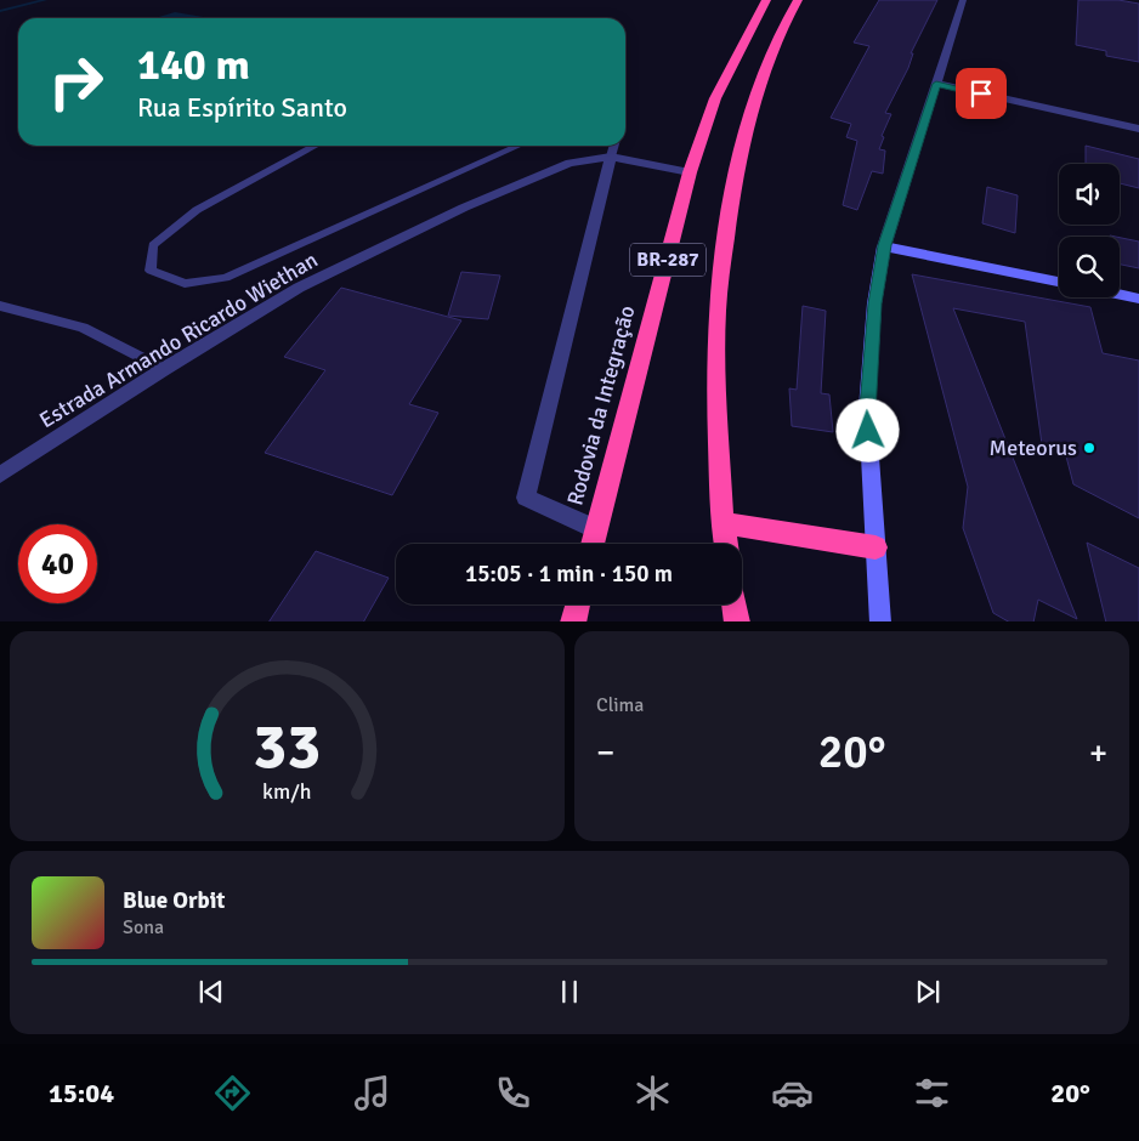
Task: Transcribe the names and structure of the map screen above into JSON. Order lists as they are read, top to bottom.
{
  "streets": {
    "highway": ["BR-287", "Rodovia da Integração"],
    "street": ["Estrada Armando Ricardo Wiethan"]
  },
  "crossings": [
    ["Estrada Armando Ricardo Wiethan", "Rodovia da Integração"]
  ],
  "places": ["Meteorus"],
  "page": {
    "turn": ["140 m", "Rua Espírito Santo"],
    "limit": "40",
    "trip": "15:05 · 1 min · 150 m",
    "tile": "Clima",
    "heat": ["−", "20°", "+"],
    "song": ["Blue Orbit", "Sona"],
    "tabs": ["15:04", "20°"],
    "gauge": ["33", "km/h"]
  }
}
